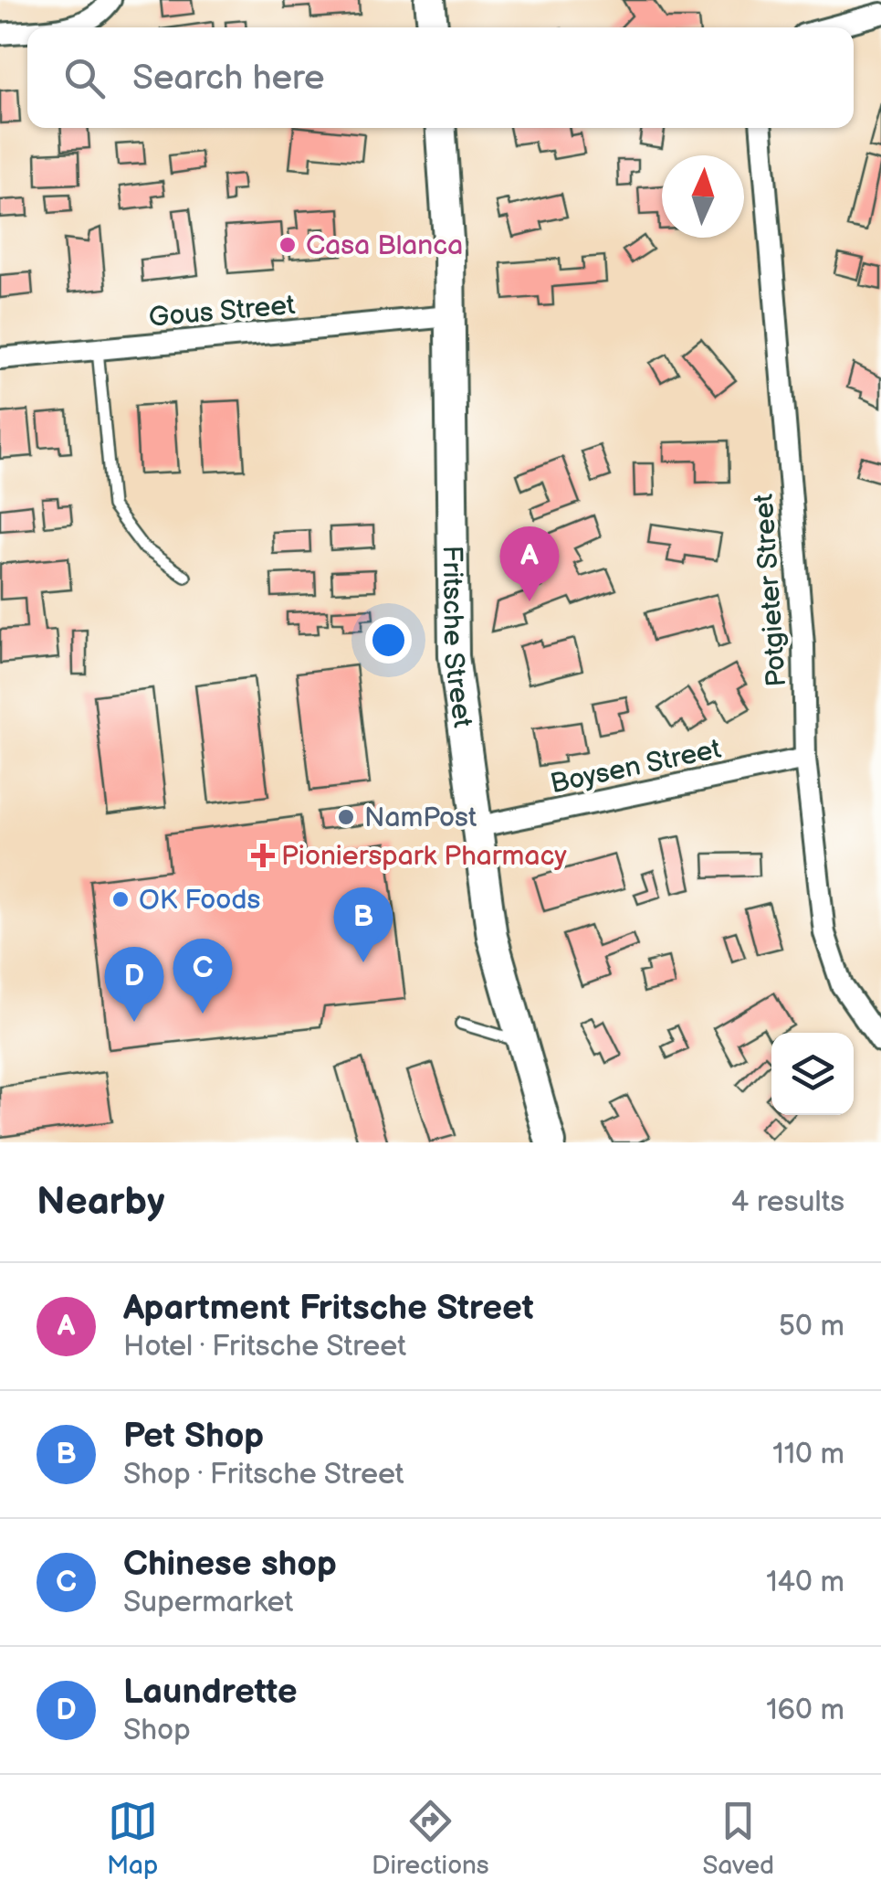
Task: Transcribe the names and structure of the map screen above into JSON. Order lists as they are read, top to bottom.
{
  "streets": {
    "street": [
      "Gous Street",
      "Potgieter Street",
      "Fritsche Street",
      "Boysen Street"
    ]
  },
  "crossings": [
    ["Gous Street", "Fritsche Street"],
    ["Potgieter Street", "Boysen Street"],
    ["Fritsche Street", "Boysen Street"]
  ],
  "places": {
    "other": ["Casa Blanca", "NamPost", "OK Foods"],
    "health": ["Pionierspark Pharmacy"]
  },
  "north": "top",
  "page": {
    "search": "Search here",
    "pins": [
      "A",
      "B",
      "C",
      "D"
    ],
    "heading": ["Nearby", "4 results"],
    "list": [
      {
        "mark": "A",
        "name": "Apartment Fritsche Street",
        "note": "Hotel · Fritsche Street",
        "value": "50 m"
      },
      {
        "mark": "B",
        "name": "Pet Shop",
        "note": "Shop · Fritsche Street",
        "value": "110 m"
      },
      {
        "mark": "C",
        "name": "Chinese shop",
        "note": "Supermarket",
        "value": "140 m"
      },
      {
        "mark": "D",
        "name": "Laundrette",
        "note": "Shop",
        "value": "160 m"
      }
    ],
    "nav": ["Map", "Directions", "Saved"]
  }
}
